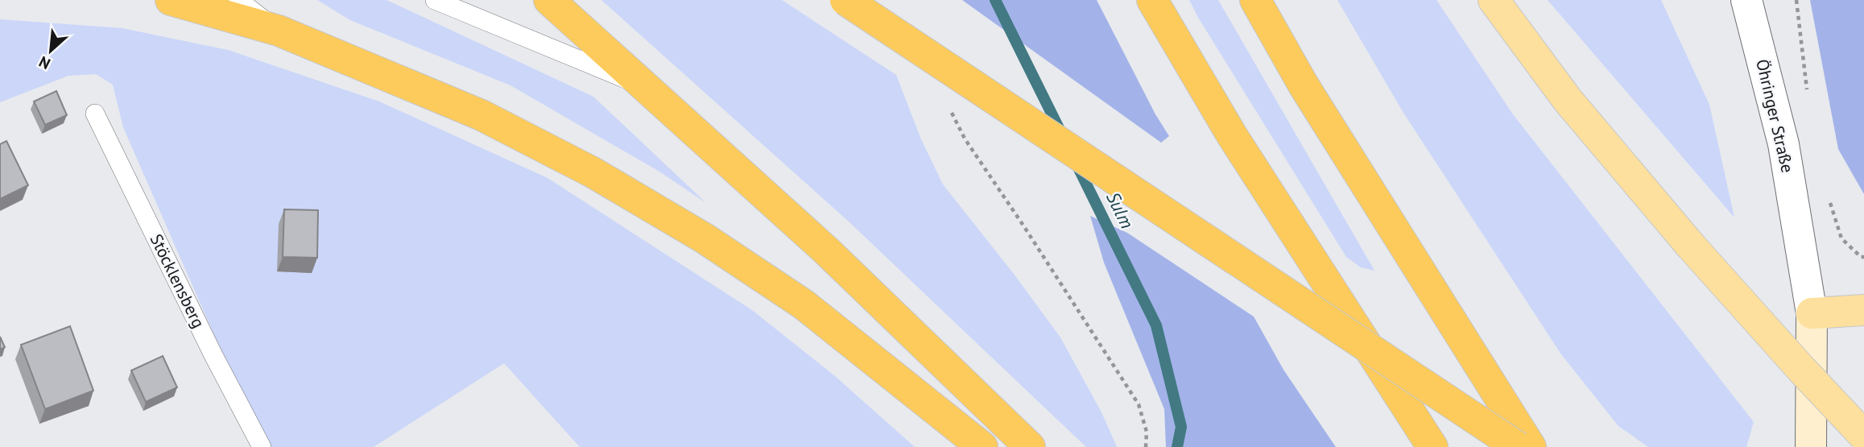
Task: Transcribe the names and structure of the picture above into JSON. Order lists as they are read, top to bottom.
{
  "streets": {
    "street": ["Öhringer Straße"],
    "lane": ["Stöcklensberg"]
  },
  "water": ["Sulm"],
  "north": "bottom left"
}
